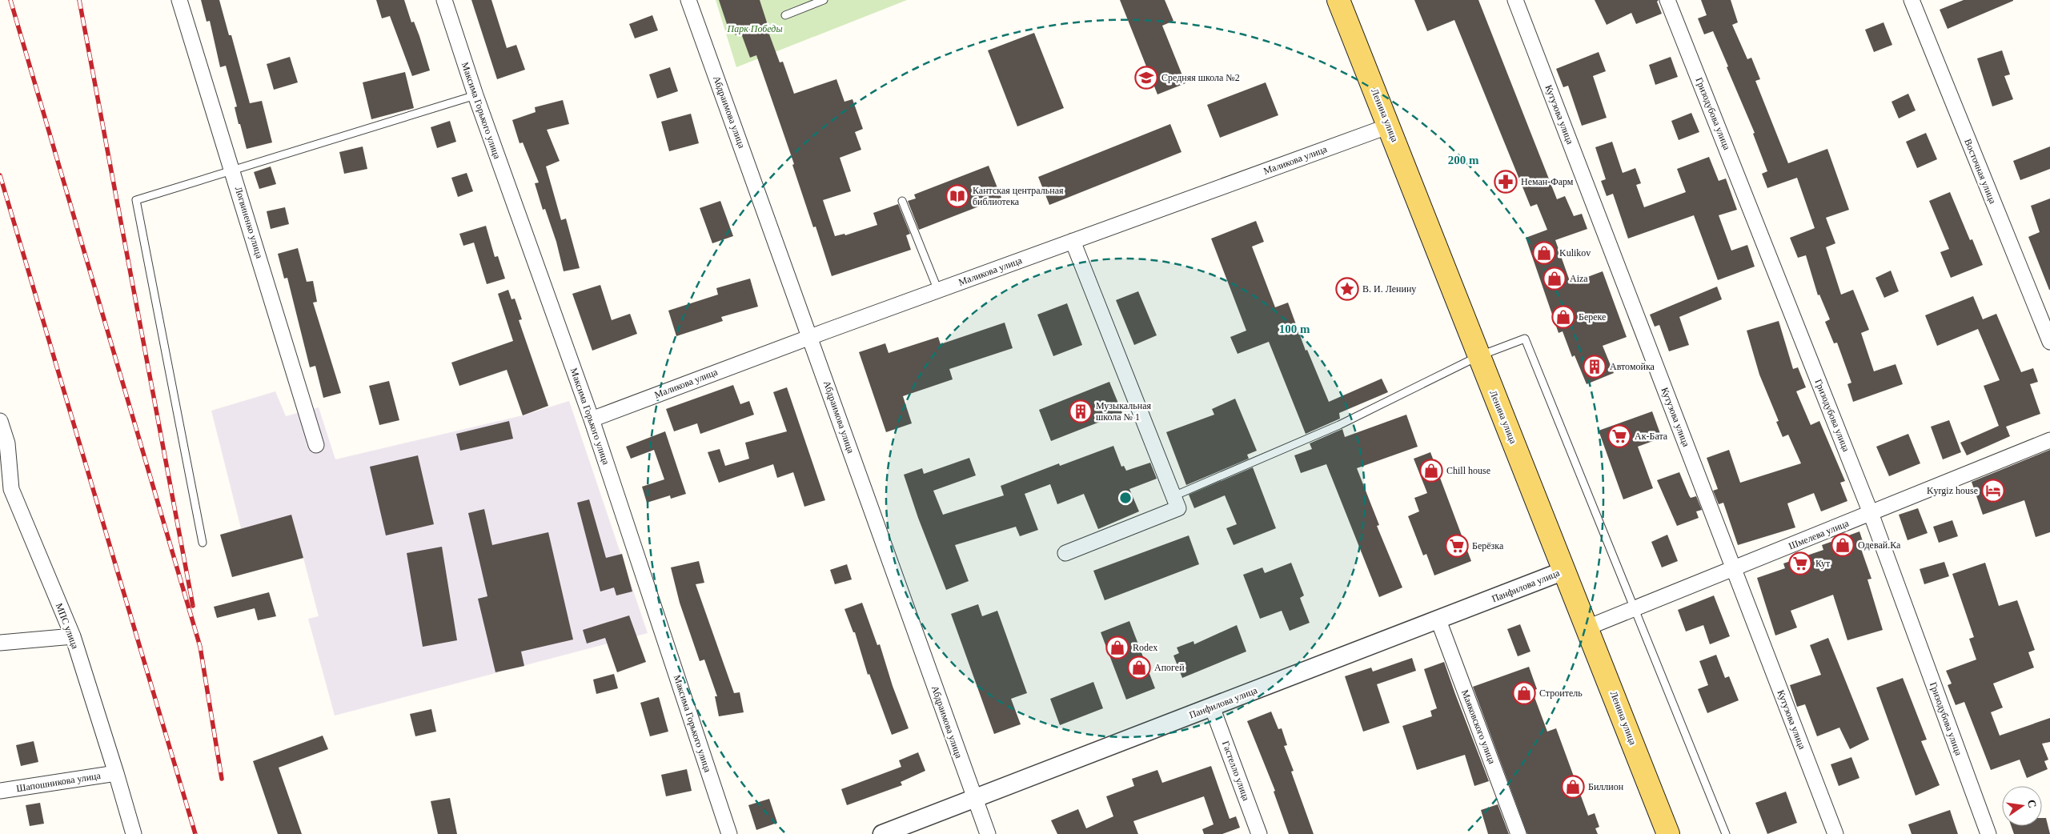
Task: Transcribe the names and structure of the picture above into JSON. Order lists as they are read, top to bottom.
{
  "streets": {
    "main road": ["Ленина улица"],
    "street": [
      "Максима Горького улица",
      "Абдраимова улица",
      "Гризодубова улица",
      "Кутузова улица",
      "Маликова улица",
      "Восточная улица",
      "Логвиненко улица",
      "Шмелева улица",
      "Панфилова улица",
      "МПС улица",
      "Маяковского улица",
      "Гастелло улица",
      "Шапошникова улица"
    ]
  },
  "crossings": [
    ["Максима Горького улица", "Маликова улица"],
    ["Абдраимова улица", "Маликова улица"],
    ["Абдраимова улица", "Панфилова улица"],
    ["Гризодубова улица", "Шмелева улица"],
    ["Кутузова улица", "Шмелева улица"],
    ["Ленина улица", "Маликова улица"],
    ["Ленина улица", "Шмелева улица"],
    ["Ленина улица", "Панфилова улица"],
    ["Панфилова улица", "Маяковского улица"],
    ["Панфилова улица", "Гастелло улица"],
    ["МПС улица", "Шапошникова улица"]
  ],
  "parks": ["Парк Победы"],
  "places": {
    "school or university": ["Средняя школа №2"],
    "pharmacy": ["Неман-Фарм"],
    "library": ["Кантская центральная библиотека"],
    "shop": [
      "Kulikov",
      "Aiza",
      "Береке",
      "Chill house",
      "Одевай.Ка",
      "Rodex",
      "Апогей",
      "Строитель",
      "Биллион"
    ],
    "place": ["В. И. Ленину"],
    "building": ["Автомойка", "Музыкальная школа № 1"],
    "supermarket": ["Ак-Бата", "Берёзка", "Кут"],
    "hotel": ["Kyrgiz house"]
  },
  "north": "right",
  "rings": ["200 m", "100 m"]
}
